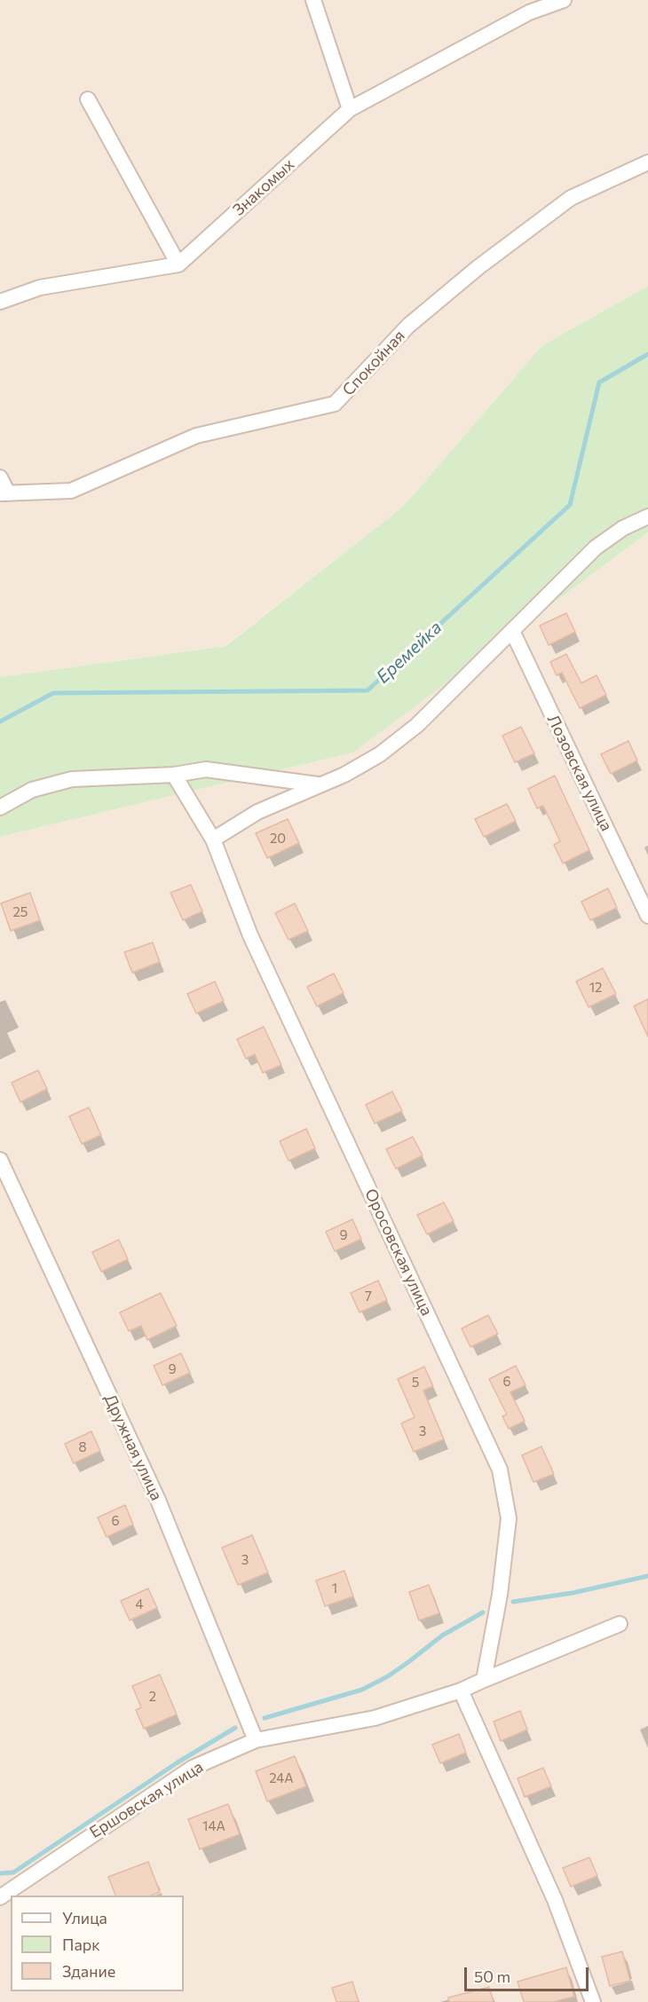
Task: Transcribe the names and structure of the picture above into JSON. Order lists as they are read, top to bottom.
{
  "streets": {
    "street": [
      "Знакомых",
      "Спокойная",
      "Лозовская улица",
      "Оросовская улица",
      "Дружная улица",
      "Ершовская улица"
    ]
  },
  "crossings": [
    ["Оросовская улица", "Ершовская улица"],
    ["Дружная улица", "Ершовская улица"]
  ],
  "water": ["Еремейка"],
  "house_numbers": [
    "20",
    "25",
    "12",
    "9",
    "7",
    "9",
    "6",
    "5",
    "3",
    "8",
    "6",
    "3",
    "1",
    "4",
    "2",
    "24А",
    "14А"
  ],
  "legend": ["Улица", "Парк", "Здание"],
  "scale_bar": "50 m"
}
